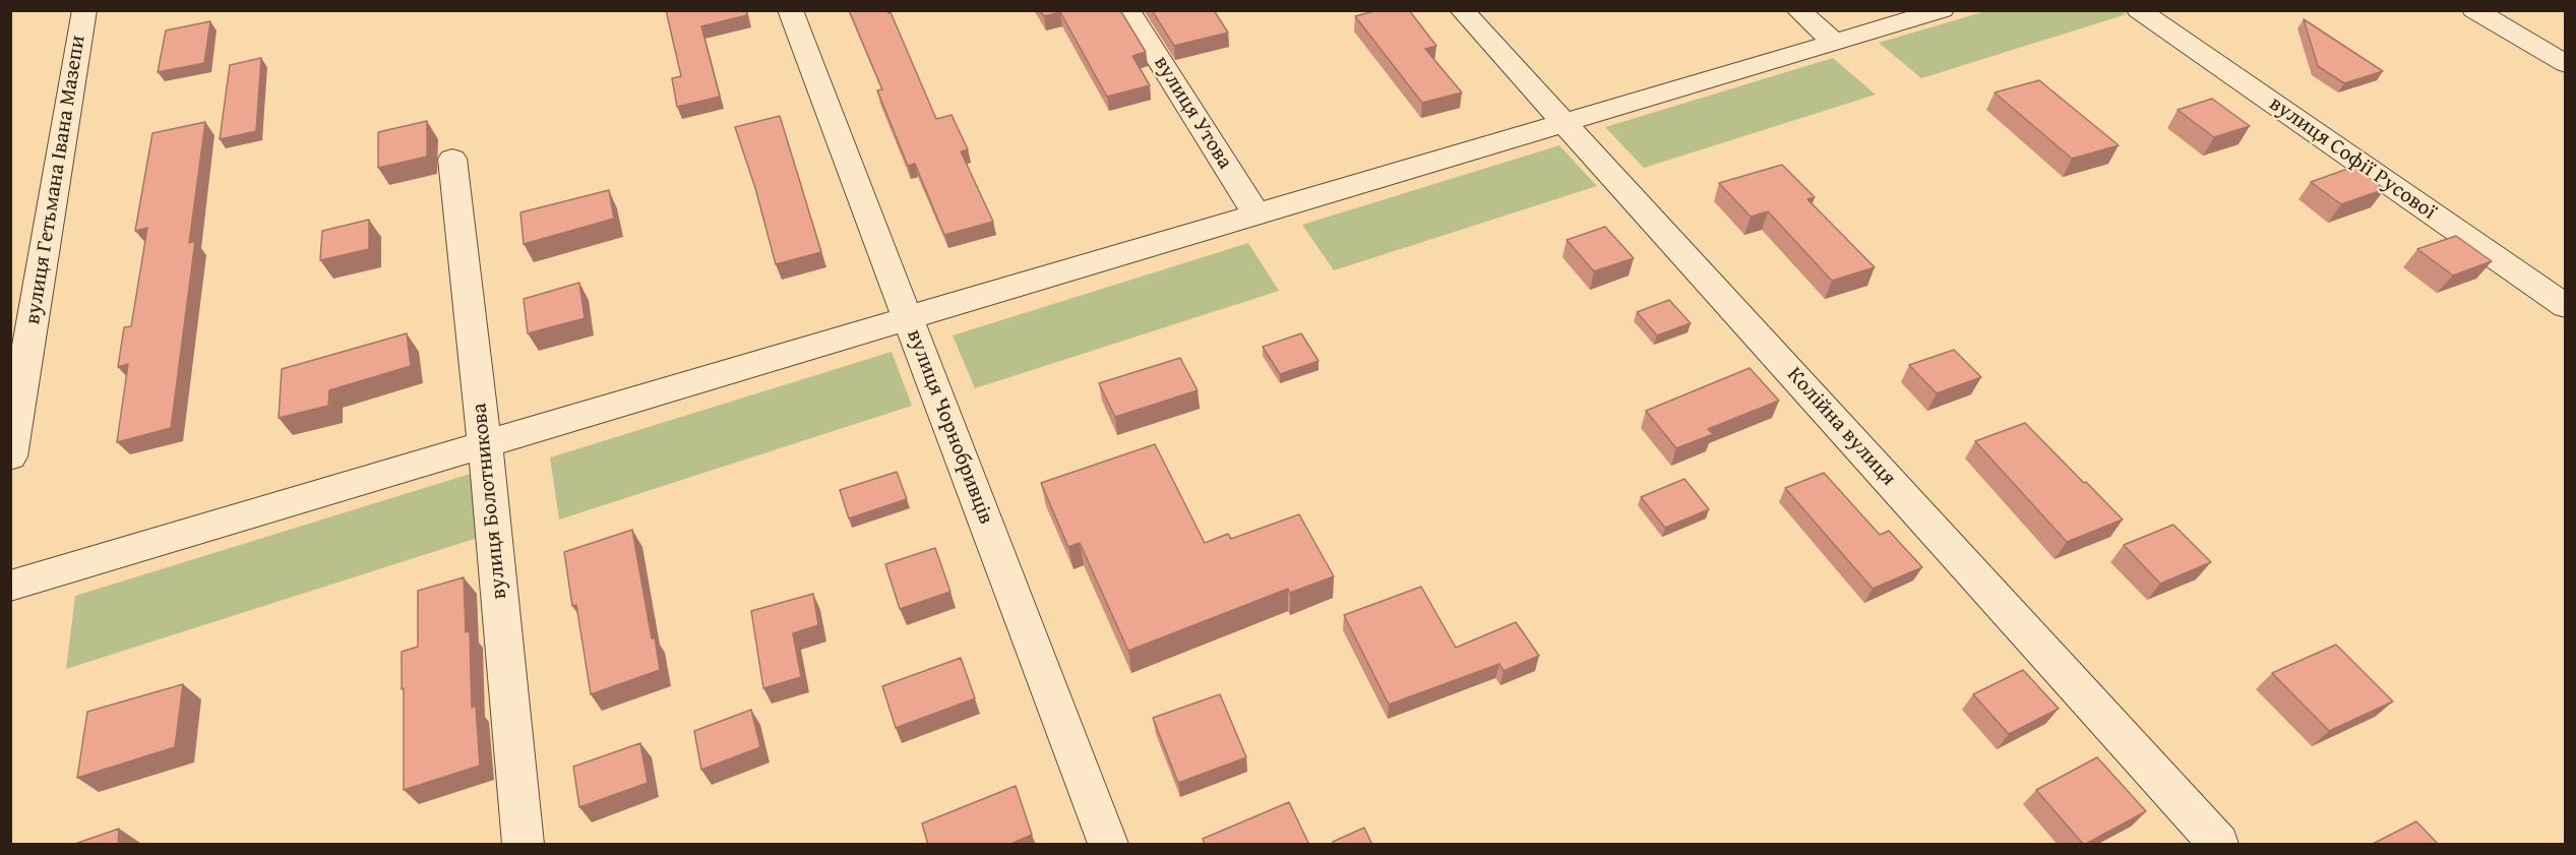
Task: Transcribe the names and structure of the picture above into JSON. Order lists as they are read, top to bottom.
{
  "streets": {
    "street": [
      "вулиця Утова",
      "вулиця Софії Русової",
      "вулиця Гетьмана Івана Мазепи",
      "вулиця Чорнобривців",
      "Колійна вулиця",
      "вулиця Болотникова"
    ]
  }
}
